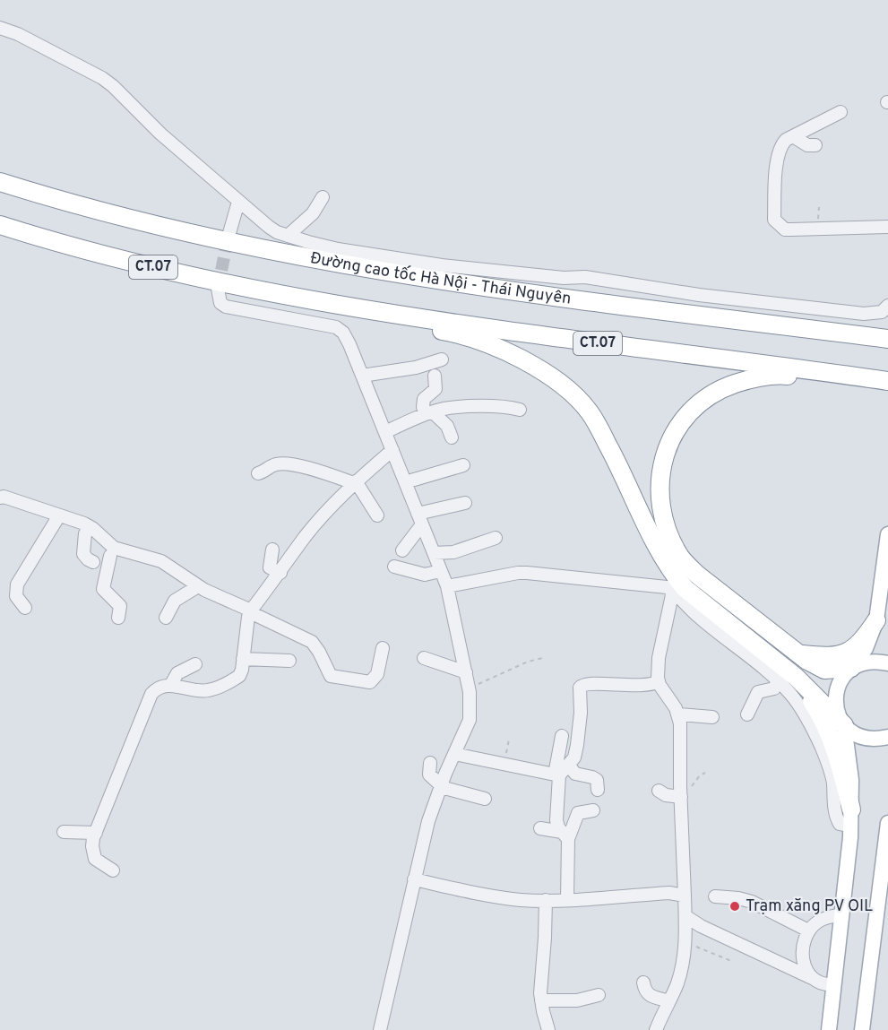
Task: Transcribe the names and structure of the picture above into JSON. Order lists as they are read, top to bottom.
{
  "streets": {
    "highway": ["CT.07", "Đường cao tốc Hà Nội - Thái Nguyên"]
  },
  "places": ["Trạm xăng PV OIL"]
}
